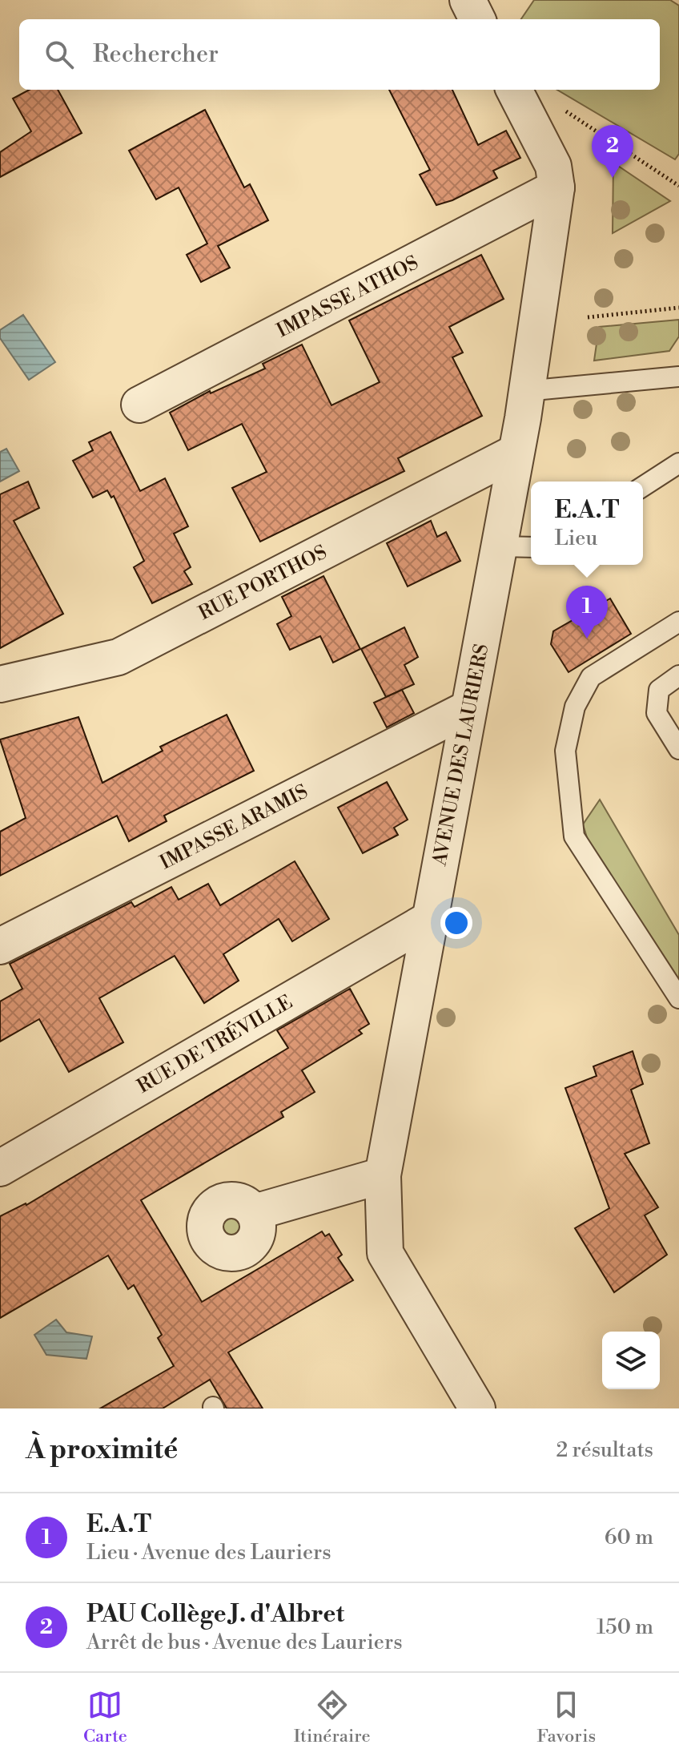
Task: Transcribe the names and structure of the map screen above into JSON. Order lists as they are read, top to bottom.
{
  "streets": {
    "street": [
      "IMPASSE ATHOS",
      "RUE PORTHOS",
      "AVENUE DES LAURIERS",
      "IMPASSE ARAMIS",
      "RUE DE TRÉVILLE"
    ]
  },
  "crossings": [
    ["IMPASSE ATHOS", "AVENUE DES LAURIERS"],
    ["RUE PORTHOS", "AVENUE DES LAURIERS"],
    ["AVENUE DES LAURIERS", "IMPASSE ARAMIS"],
    ["AVENUE DES LAURIERS", "RUE DE TRÉVILLE"]
  ],
  "page": {
    "search": "Rechercher",
    "pins": ["2", "1"],
    "popup": ["E.A.T", "Lieu"],
    "heading": ["À proximité", "2 résultats"],
    "list": [
      {
        "mark": "1",
        "name": "E.A.T",
        "note": "Lieu · Avenue des Lauriers",
        "value": "60 m"
      },
      {
        "mark": "2",
        "name": "PAU Collège J. d'Albret",
        "note": "Arrêt de bus · Avenue des Lauriers",
        "value": "150 m"
      }
    ],
    "nav": ["Carte", "Itinéraire", "Favoris"]
  }
}
